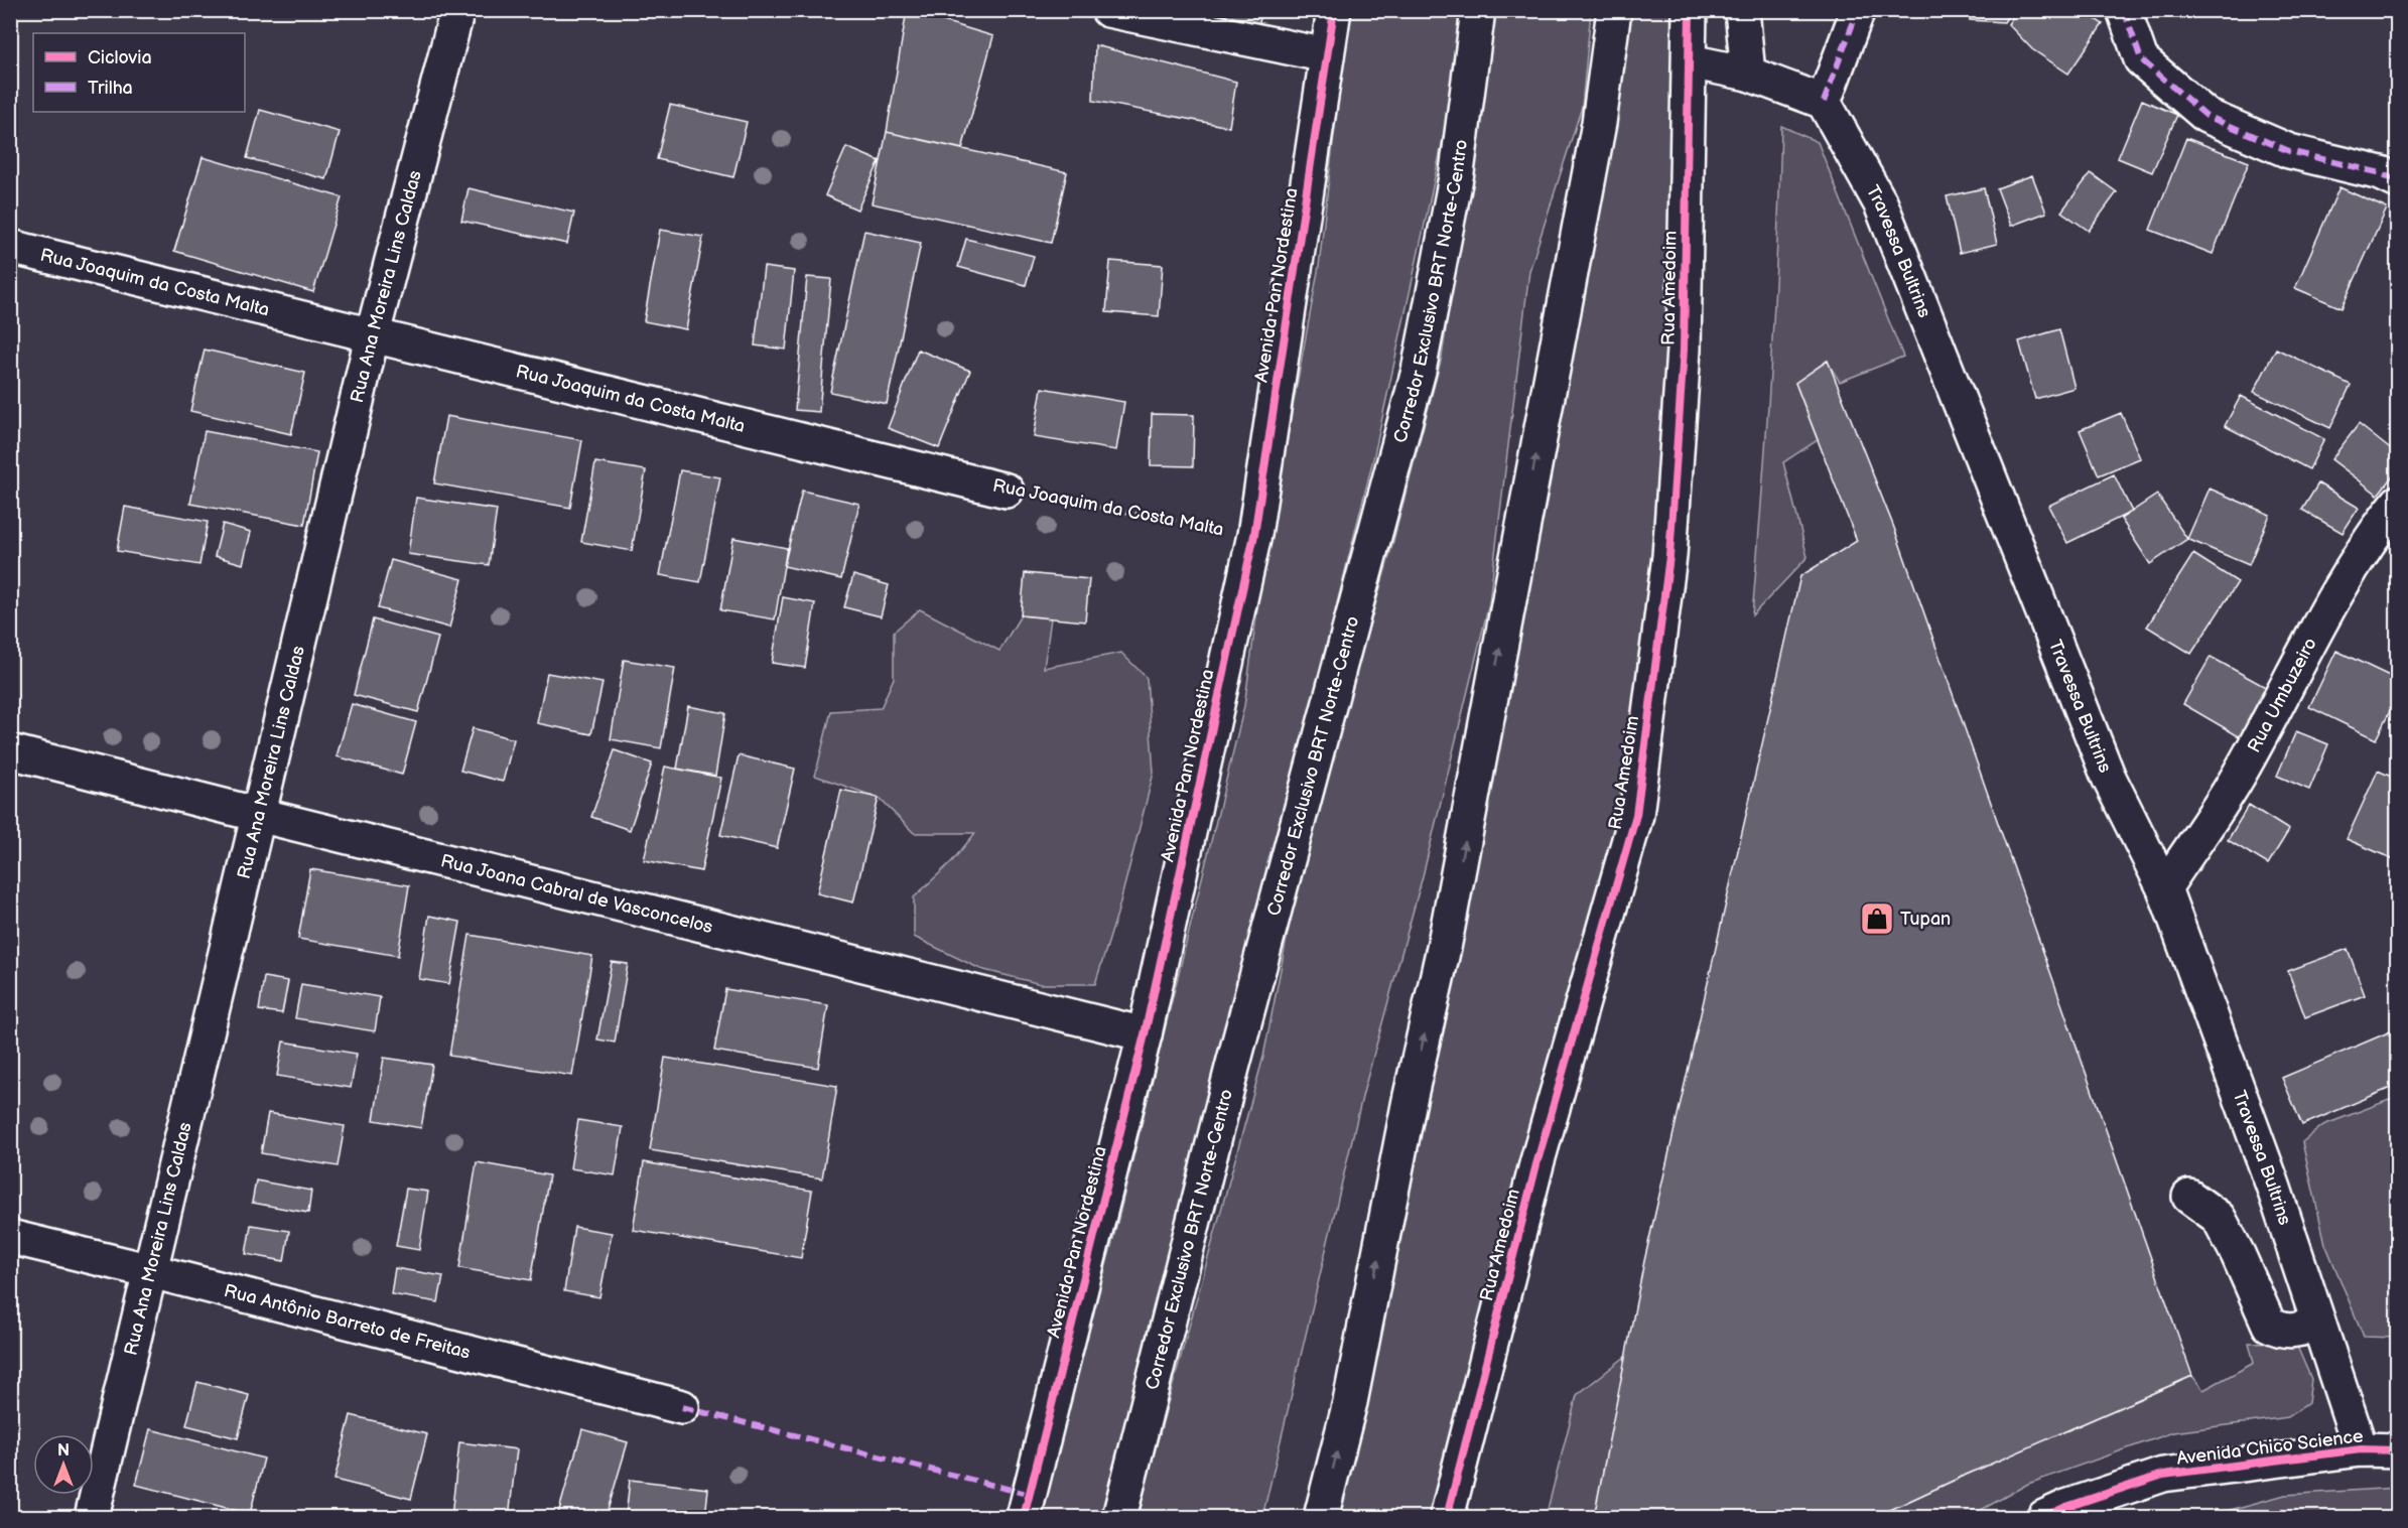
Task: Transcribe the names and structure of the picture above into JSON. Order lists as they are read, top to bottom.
{
  "streets": {
    "main road": [
      "Travessa Bultrins",
      "Rua Joaquim da Costa Malta",
      "Avenida Pan Nordestina",
      "Rua Ana Moreira Lins Caldas",
      "Rua Amedoim",
      "Corredor Exclusivo BRT Norte-Centro",
      "Rua Umbuzeiro",
      "Rua Joana Cabral de Vasconcelos",
      "Rua Antônio Barreto de Freitas",
      "Avenida Chico Science"
    ]
  },
  "crossings": [
    ["Travessa Bultrins", "Rua Umbuzeiro"],
    ["Travessa Bultrins", "Avenida Chico Science"],
    ["Rua Joaquim da Costa Malta", "Avenida Pan Nordestina"],
    ["Rua Joaquim da Costa Malta", "Rua Ana Moreira Lins Caldas"],
    ["Avenida Pan Nordestina", "Rua Joana Cabral de Vasconcelos"],
    ["Rua Ana Moreira Lins Caldas", "Rua Joana Cabral de Vasconcelos"],
    ["Rua Ana Moreira Lins Caldas", "Rua Antônio Barreto de Freitas"]
  ],
  "places": {
    "shop": ["Tupan"]
  },
  "legend": ["Ciclovia", "Trilha"],
  "north": "top"
}
